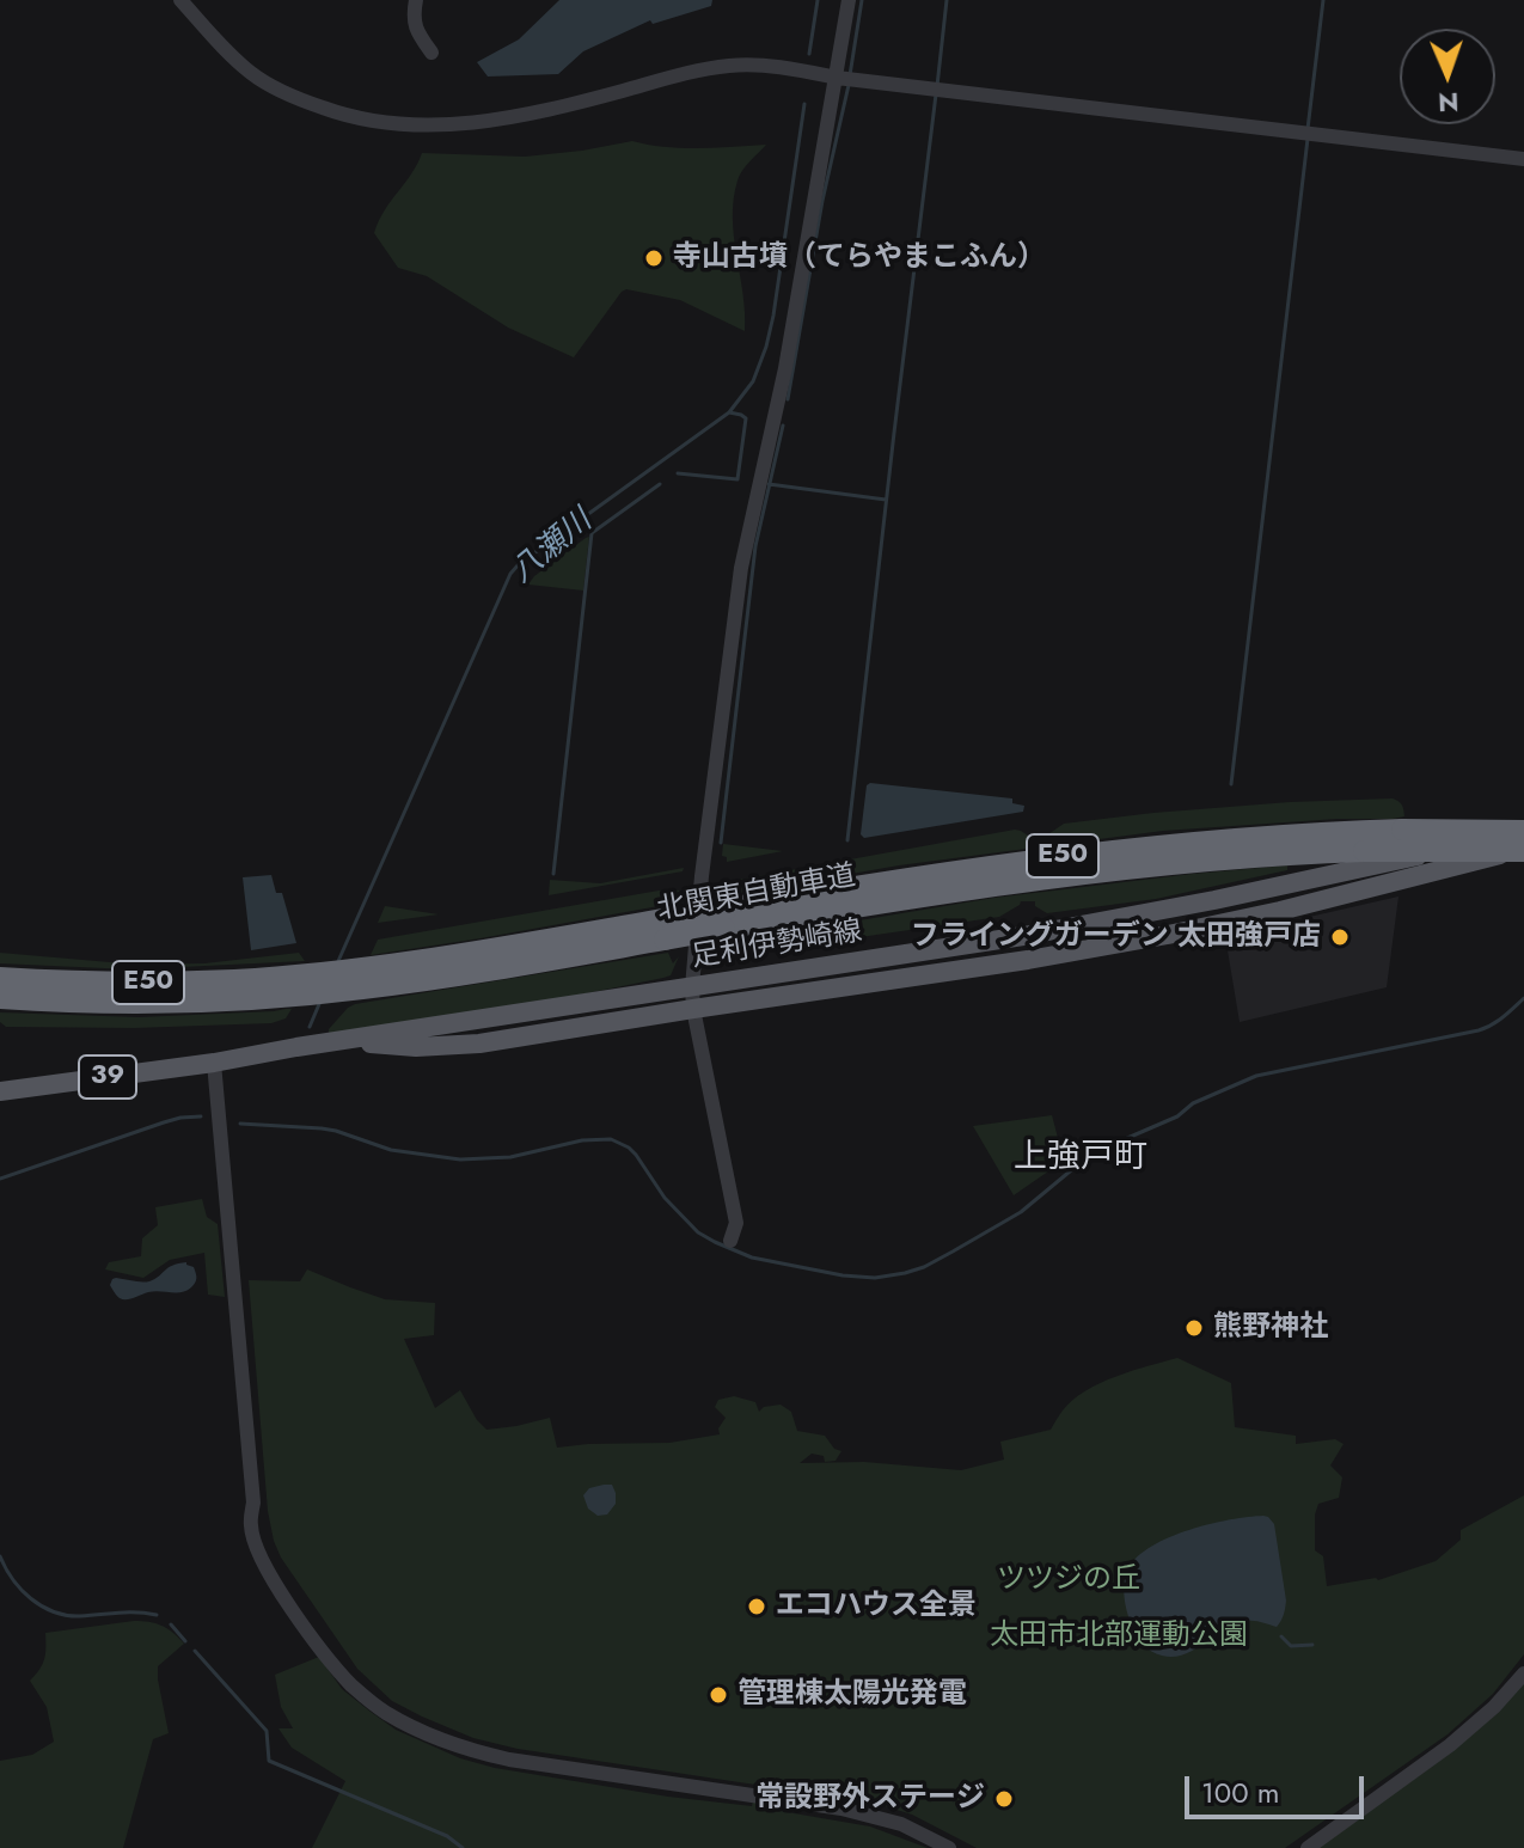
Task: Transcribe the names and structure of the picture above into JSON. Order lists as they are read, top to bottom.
{
  "streets": {
    "highway": ["E50", "北関東自動車道"],
    "main road": ["足利伊勢崎線", "39"]
  },
  "crossings": [
    ["北関東自動車道", "足利伊勢崎線"]
  ],
  "districts": ["上強戸町"],
  "water": ["八瀬川"],
  "parks": ["ツツジの丘", "太田市北部運動公園"],
  "places": [
    "寺山古墳（てらやまこふん）",
    "フライングガーデン 太田強戸店",
    "熊野神社",
    "エコハウス全景",
    "管理棟太陽光発電",
    "常設野外ステージ"
  ],
  "scale_bar": "100 m",
  "north": "bottom"
}
